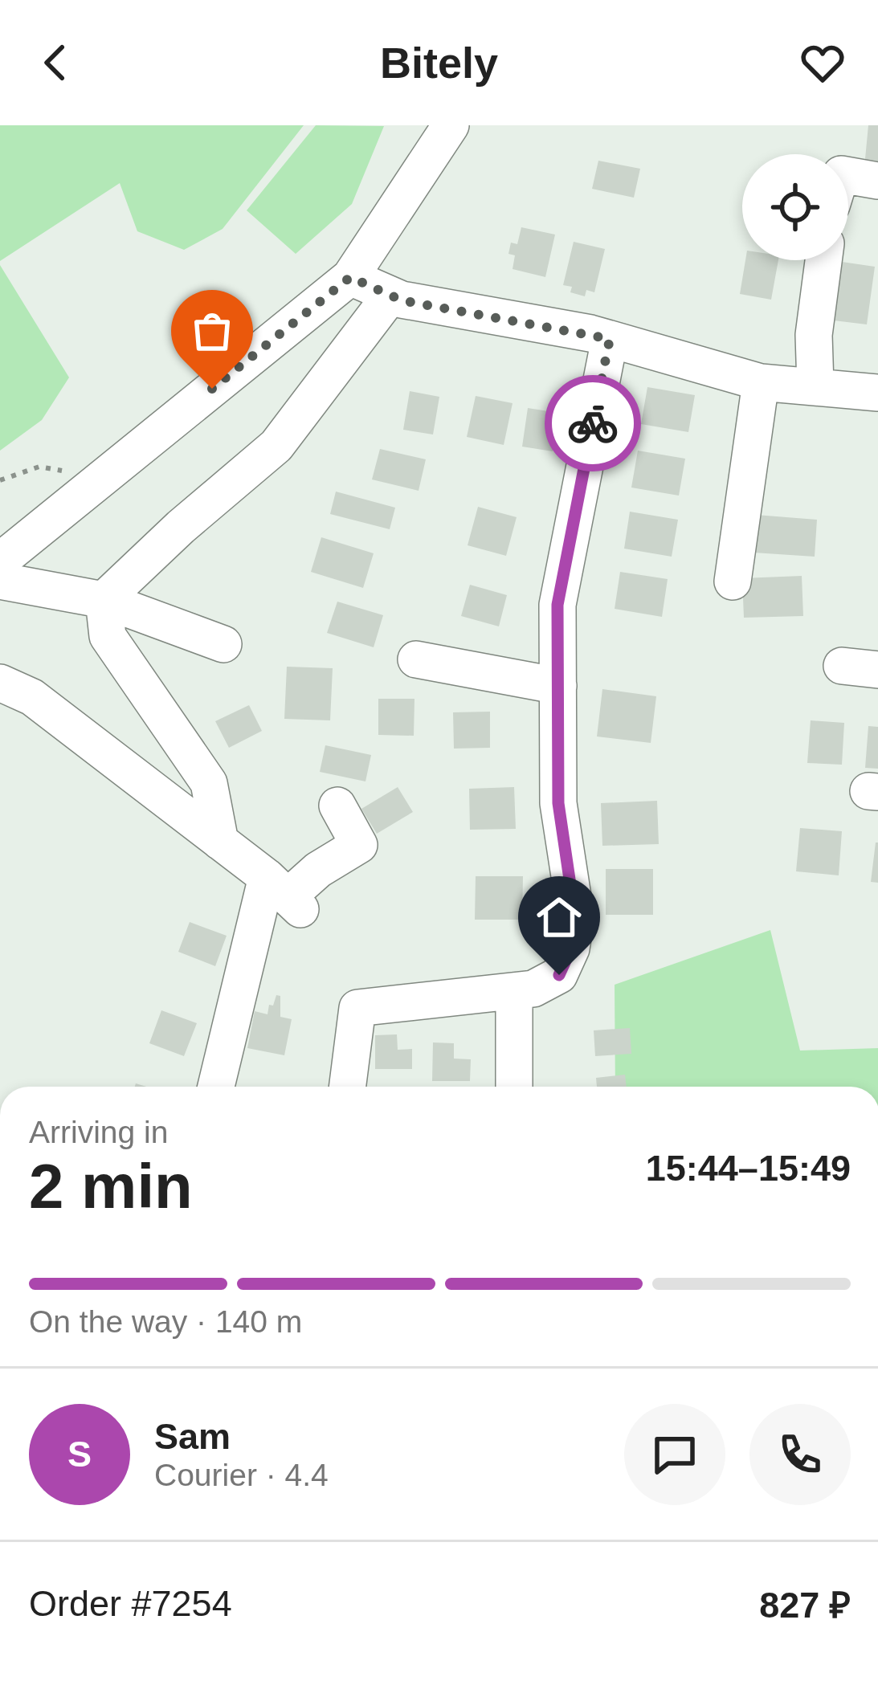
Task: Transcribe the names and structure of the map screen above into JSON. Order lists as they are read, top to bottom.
{
  "page": {
    "header": "Bitely",
    "heading": ["2 min", "Arriving in", "15:44–15:49"],
    "panel": [
      "Sam",
      "Courier · 4.4",
      "Order #7254",
      "827 ₽"
    ],
    "bar": "On the way · 140 m",
    "round": "S"
  }
}
